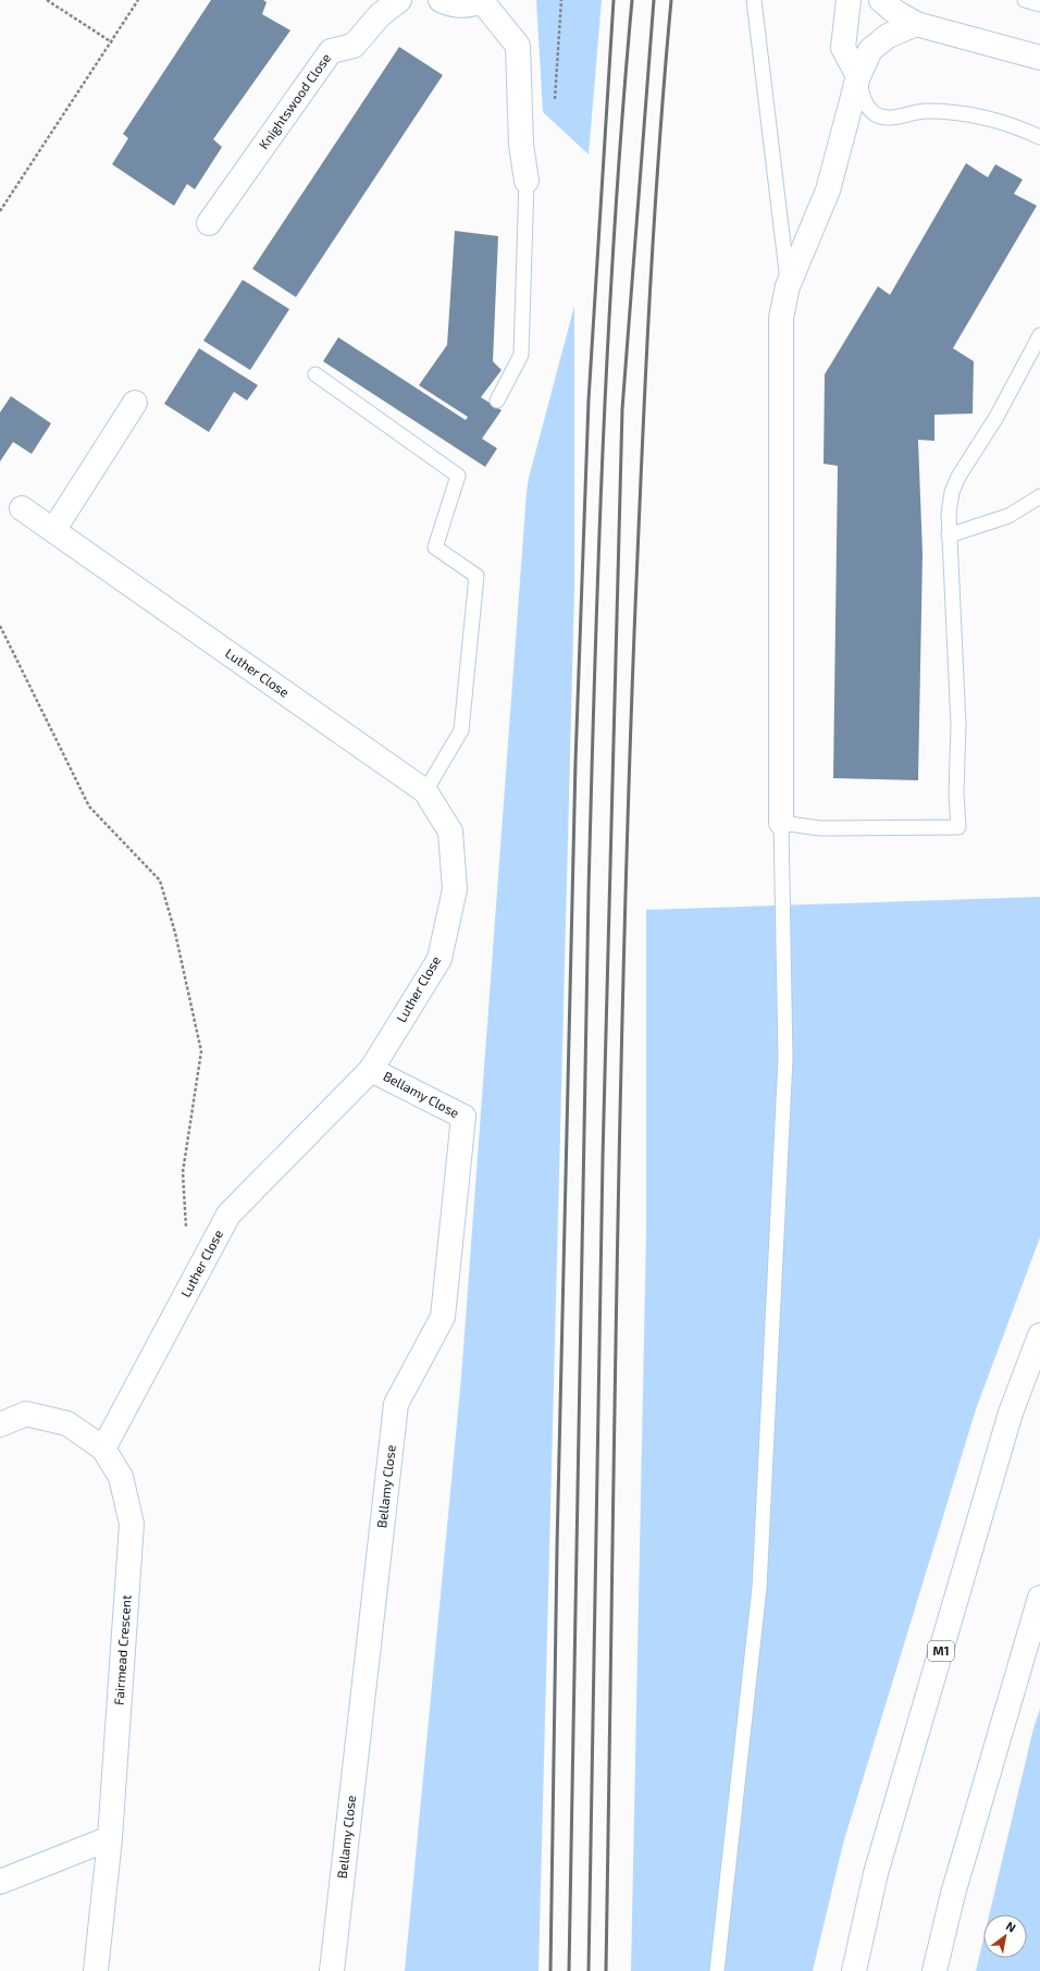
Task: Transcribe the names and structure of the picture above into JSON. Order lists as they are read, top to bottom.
{
  "streets": {
    "main road": [
      "Knightswood Close",
      "Luther Close",
      "Bellamy Close",
      "Fairmead Crescent",
      "M1"
    ]
  },
  "crossings": [
    ["Luther Close", "Bellamy Close"],
    ["Luther Close", "Fairmead Crescent"]
  ],
  "north": "top right"
}
